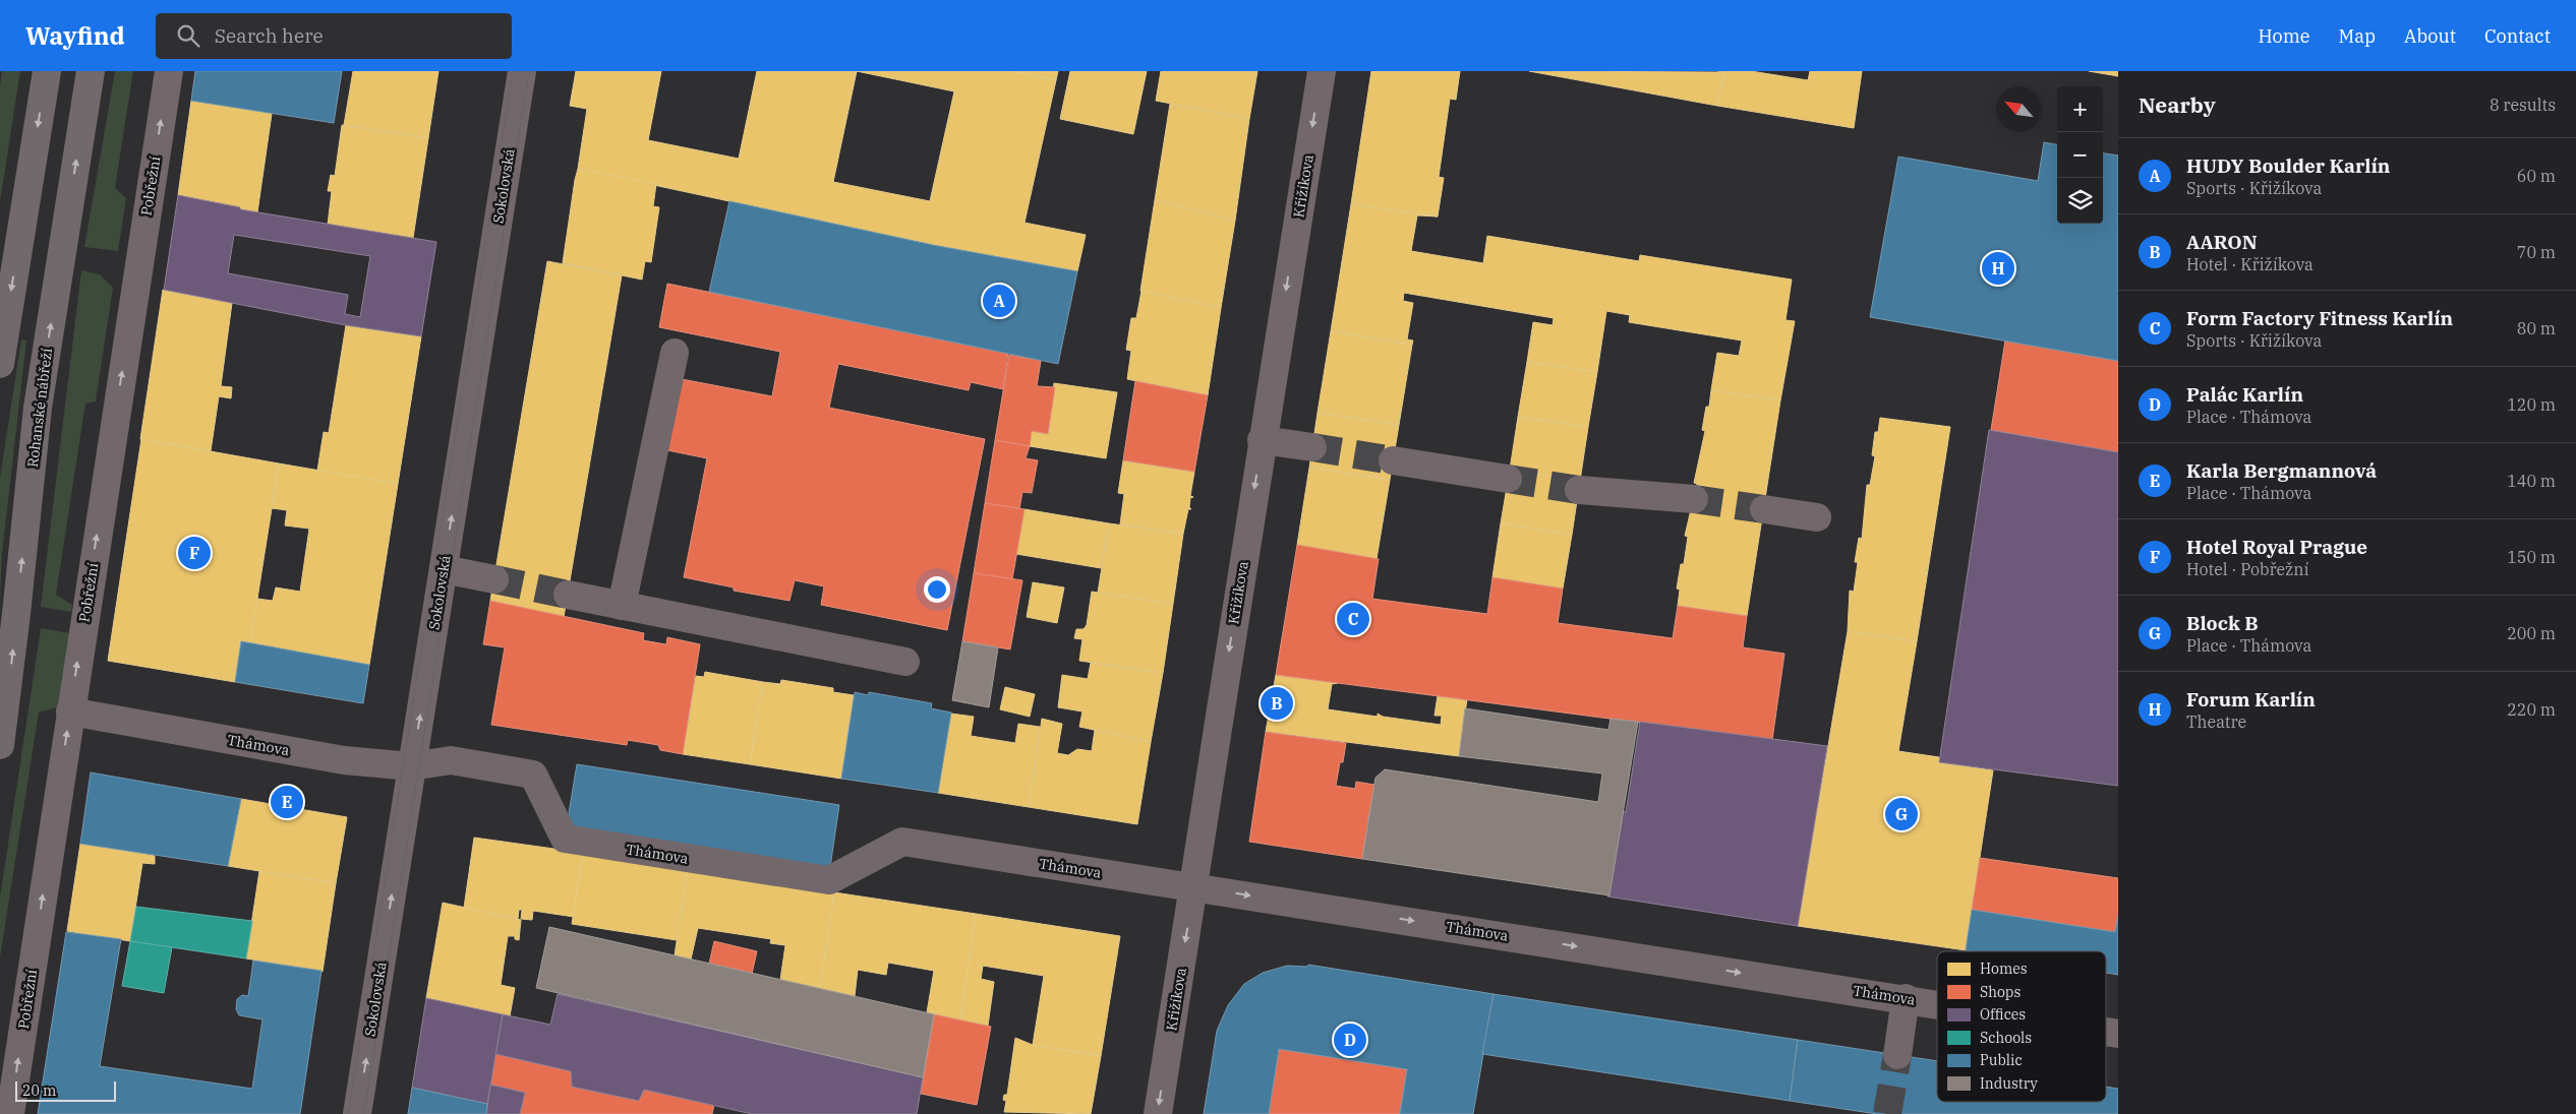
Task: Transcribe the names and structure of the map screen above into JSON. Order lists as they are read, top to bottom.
{
  "streets": {
    "main road": ["Rohanské nábřeží"],
    "street": [
      "Pobřežní",
      "Sokolovská",
      "Křižíkova",
      "Thámova"
    ]
  },
  "crossings": [
    ["Pobřežní", "Thámova"],
    ["Sokolovská", "Thámova"],
    ["Křižíkova", "Thámova"]
  ],
  "one_way": [
    "Pobřežní",
    "Sokolovská",
    "Křižíkova",
    "Thámova"
  ],
  "legend": [
    "Homes",
    "Shops",
    "Offices",
    "Schools",
    "Public",
    "Industry"
  ],
  "scale_bar": "20 m",
  "north": "top left",
  "page": {
    "header": "Wayfind",
    "search": "Search here",
    "nav": [
      "Home",
      "Map",
      "About",
      "Contact"
    ],
    "heading": ["Nearby", "8 results"],
    "map_buttons": ["+", "−"],
    "list": [
      {
        "mark": "A",
        "name": "HUDY Boulder Karlín",
        "note": "Sports · Křižíkova",
        "value": "60 m"
      },
      {
        "mark": "B",
        "name": "AARON",
        "note": "Hotel · Křižíkova",
        "value": "70 m"
      },
      {
        "mark": "C",
        "name": "Form Factory Fitness Karlín",
        "note": "Sports · Křižíkova",
        "value": "80 m"
      },
      {
        "mark": "D",
        "name": "Palác Karlín",
        "note": "Place · Thámova",
        "value": "120 m"
      },
      {
        "mark": "E",
        "name": "Karla Bergmannová",
        "note": "Place · Thámova",
        "value": "140 m"
      },
      {
        "mark": "F",
        "name": "Hotel Royal Prague",
        "note": "Hotel · Pobřežní",
        "value": "150 m"
      },
      {
        "mark": "G",
        "name": "Block B",
        "note": "Place · Thámova",
        "value": "200 m"
      },
      {
        "mark": "H",
        "name": "Forum Karlín",
        "note": "Theatre",
        "value": "220 m"
      }
    ],
    "pins": [
      "H",
      "A",
      "F",
      "C",
      "B",
      "E",
      "G",
      "D"
    ],
    "scale": "20 m"
  }
}
